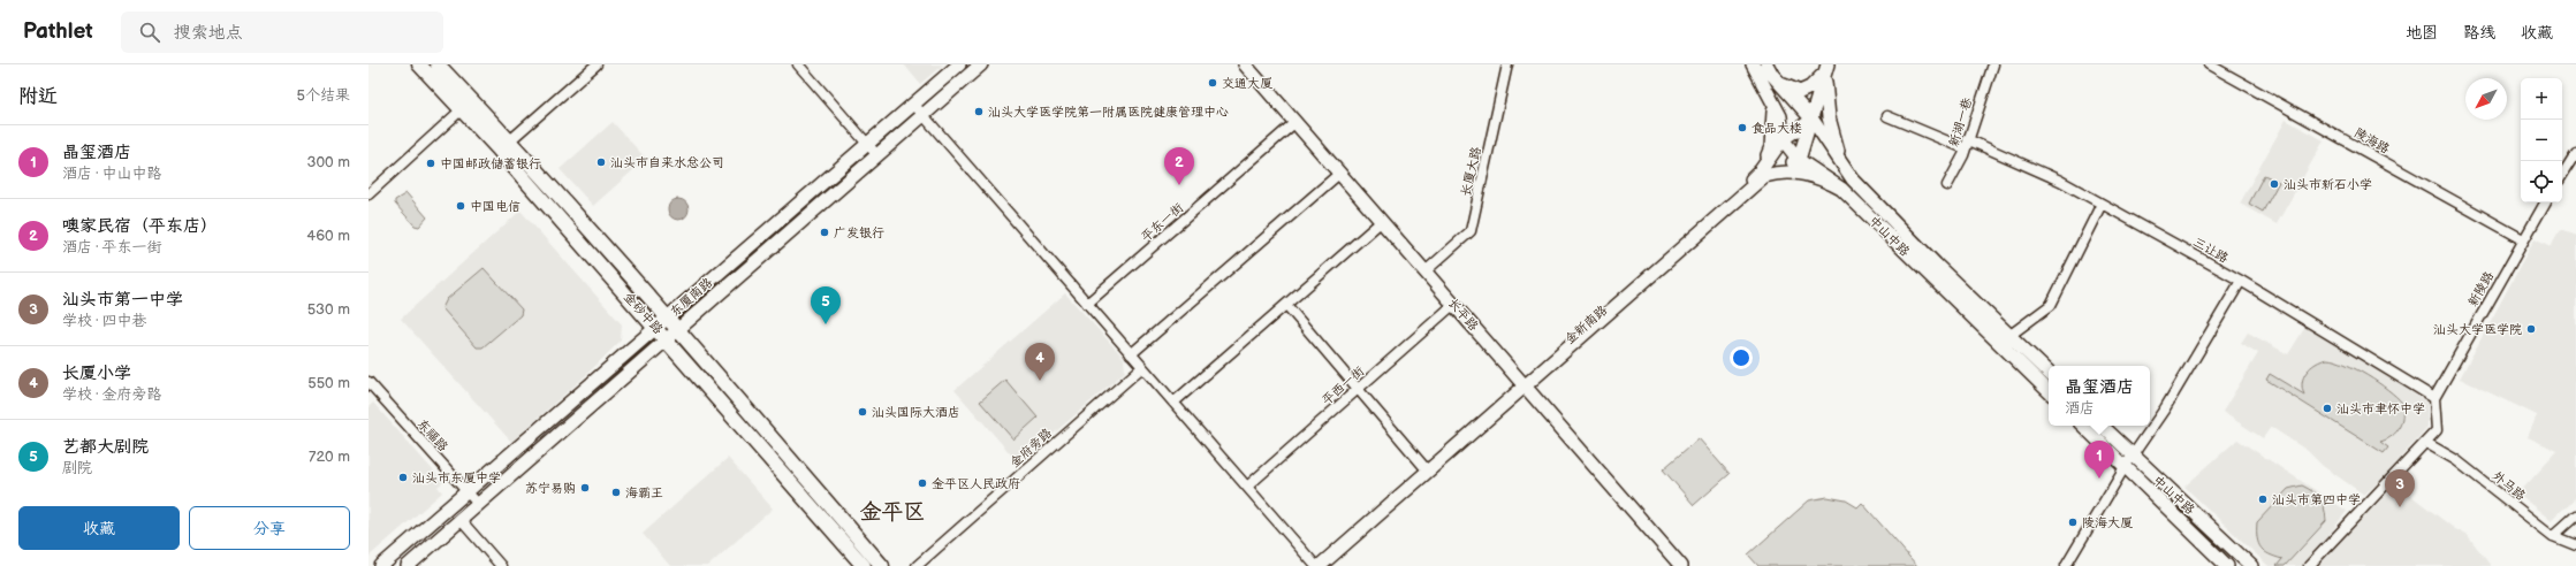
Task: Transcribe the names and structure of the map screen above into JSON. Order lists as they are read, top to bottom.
{
  "streets": {
    "main road": ["金砂中路"],
    "street": [
      "新湖一巷",
      "陵海路",
      "长厦大路",
      "平东一街",
      "中山中路",
      "三让路",
      "新陵路",
      "东厦南路",
      "长平路",
      "金新南路",
      "平西一街",
      "东福路",
      "金府旁路",
      "外马路"
    ]
  },
  "crossings": [
    ["新湖一巷", "三让路"],
    ["陵海路", "新陵路"],
    ["长厦大路", "长平路"],
    ["平东一街", "长平路"],
    ["中山中路", "金新南路"],
    ["三让路", "新陵路"],
    ["东厦南路", "金砂中路"],
    ["东厦南路", "东福路"],
    ["长平路", "金新南路"],
    ["长平路", "平西一街"]
  ],
  "districts": ["金平区"],
  "places": [
    "交通大厦",
    "汕头大学医学院第一附属医院健康管理中心",
    "食品大楼",
    "汕头市自来水总公司",
    "中国邮政储蓄银行",
    "汕头市新石小学",
    "中国电信",
    "广发银行",
    "汕头大学医学院",
    "汕头市聿怀中学",
    "汕头国际大酒店",
    "汕头市东厦中学",
    "金平区人民政府",
    "苏宁易购",
    "海霸王",
    "汕头市第四中学",
    "陵海大厦"
  ],
  "north": "bottom left",
  "page": {
    "header": "Pathlet",
    "search": "搜索地点",
    "nav": ["地图", "路线", "收藏"],
    "heading": ["附近", "5个结果"],
    "map_buttons": ["+", "−"],
    "list": [
      {
        "mark": "1",
        "name": "晶玺酒店",
        "note": "酒店 · 中山中路",
        "value": "300 m"
      },
      {
        "mark": "2",
        "name": "噢家民宿（平东店）",
        "note": "酒店 · 平东一街",
        "value": "460 m"
      },
      {
        "mark": "3",
        "name": "汕头市第一中学",
        "note": "学校 · 四中巷",
        "value": "530 m"
      },
      {
        "mark": "4",
        "name": "长厦小学",
        "note": "学校 · 金府旁路",
        "value": "550 m"
      },
      {
        "mark": "5",
        "name": "艺都大剧院",
        "note": "剧院",
        "value": "720 m"
      }
    ],
    "pins": [
      "2",
      "5",
      "4",
      "1",
      "3"
    ],
    "popup": ["晶玺酒店", "酒店"],
    "buttons": ["收藏", "分享"]
  }
}
